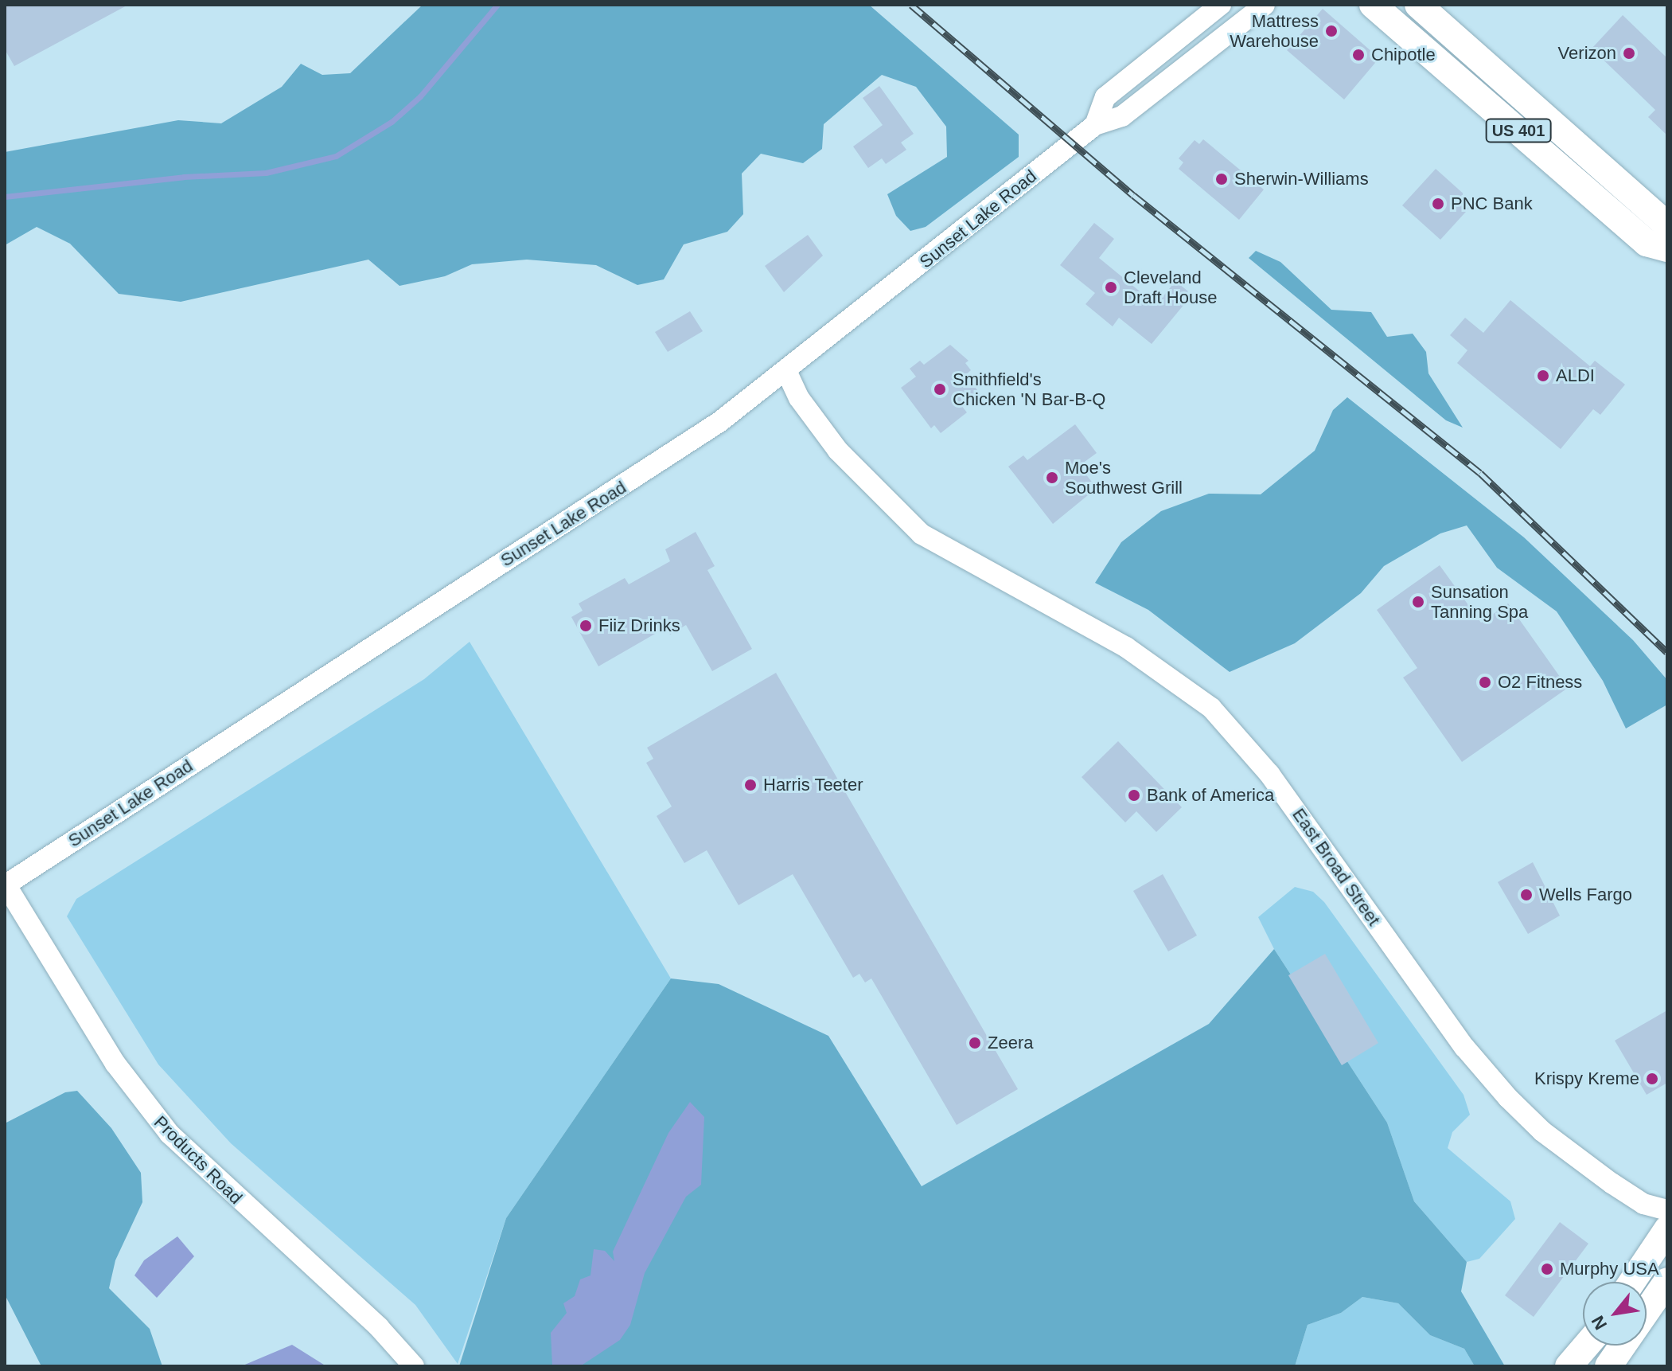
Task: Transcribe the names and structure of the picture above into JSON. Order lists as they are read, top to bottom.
{
  "streets": {
    "highway": ["US 401"],
    "main road": ["Sunset Lake Road", "East Broad Street", "Products Road"]
  },
  "crossings": [
    ["Sunset Lake Road", "East Broad Street"],
    ["Sunset Lake Road", "Products Road"]
  ],
  "places": [
    "Mattress Warehouse",
    "Verizon",
    "Chipotle",
    "Sherwin-Williams",
    "PNC Bank",
    "Cleveland Draft House",
    "ALDI",
    "Smithfield's Chicken 'N Bar-B-Q",
    "Moe's Southwest Grill",
    "Sunsation Tanning Spa",
    "Fiiz Drinks",
    "O2 Fitness",
    "Harris Teeter",
    "Bank of America",
    "Wells Fargo",
    "Zeera",
    "Krispy Kreme",
    "Murphy USA"
  ],
  "north": "bottom left"
}
